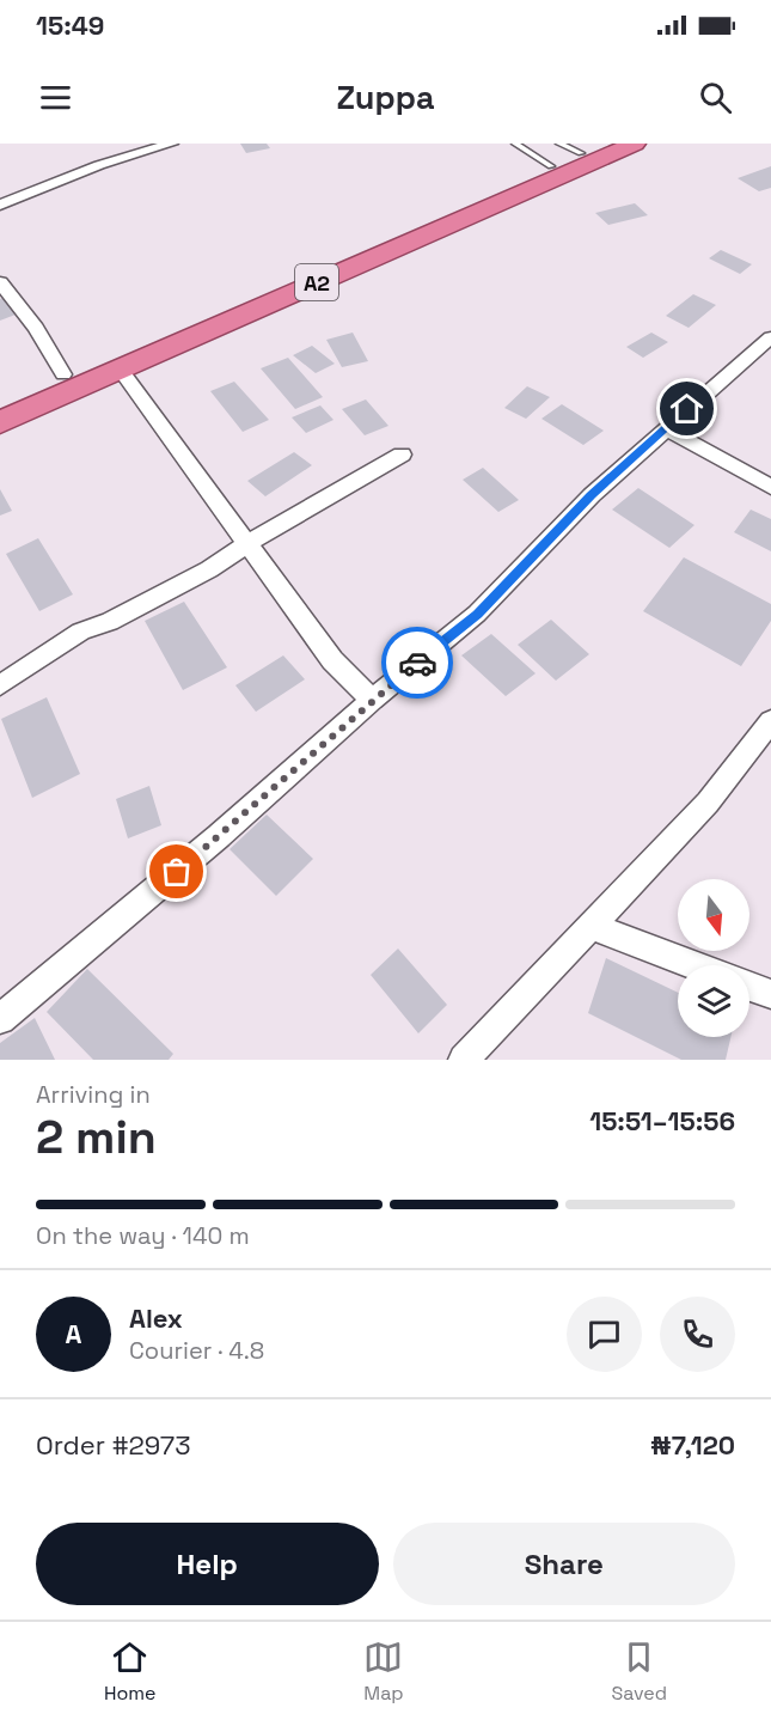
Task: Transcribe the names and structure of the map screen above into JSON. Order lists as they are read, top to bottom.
{
  "streets": {
    "highway": ["A2"]
  },
  "north": "bottom",
  "page": {
    "status": "15:49",
    "header": "Zuppa",
    "heading": ["2 min", "Arriving in", "15:51–15:56"],
    "panel": [
      "Alex",
      "Courier · 4.8",
      "Order #2973",
      "₦7,120"
    ],
    "bar": "On the way · 140 m",
    "round": "A",
    "buttons": ["Help", "Share"],
    "tabs": ["Home", "Map", "Saved"]
  }
}
